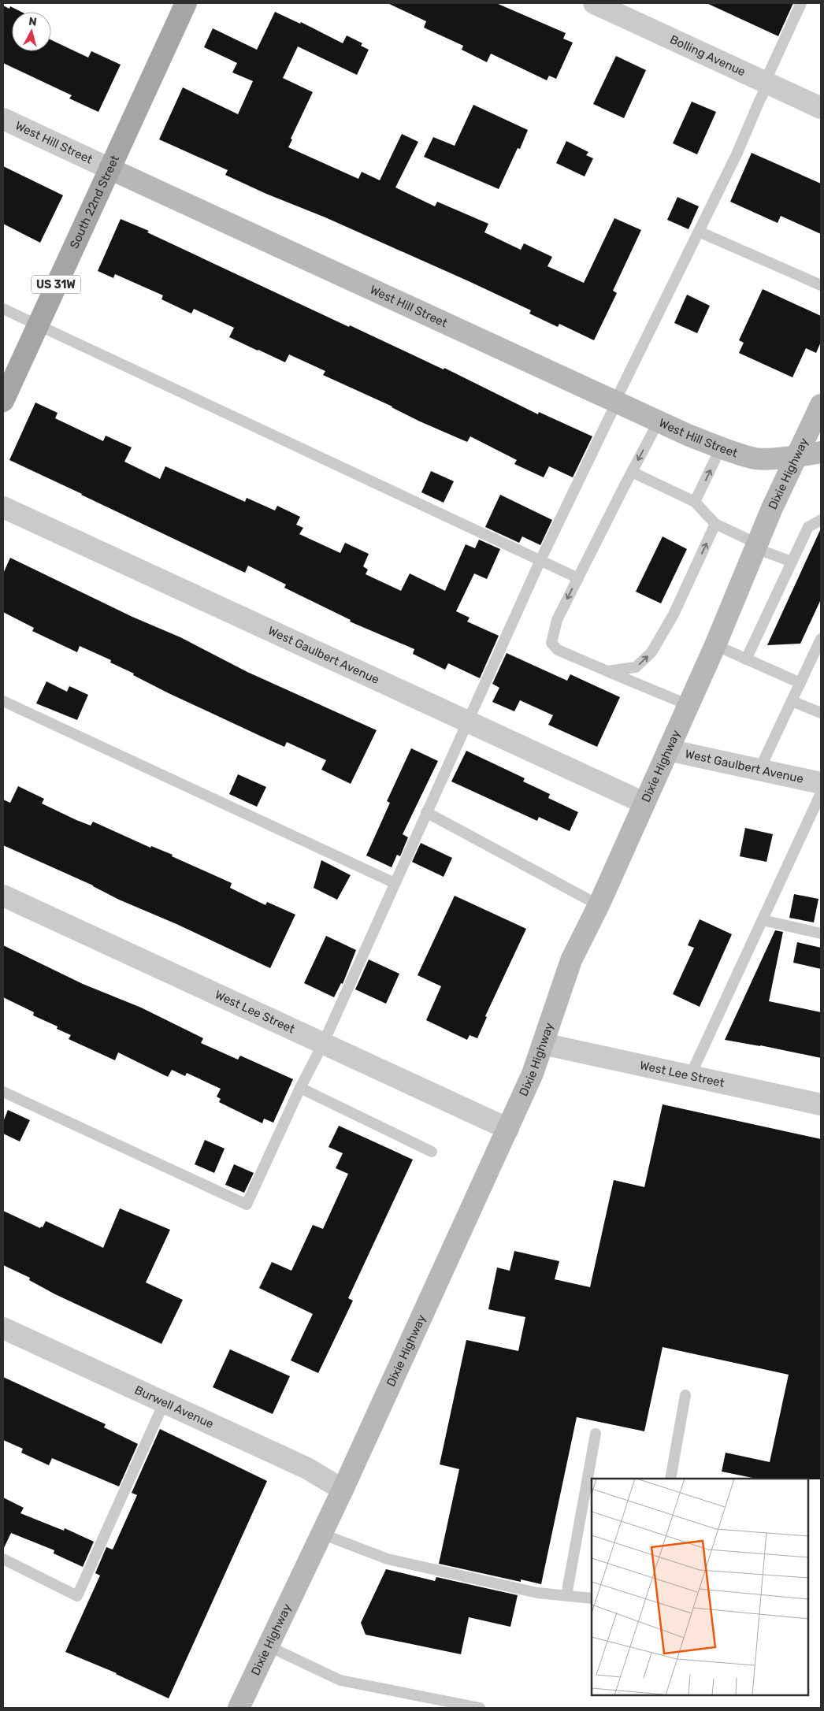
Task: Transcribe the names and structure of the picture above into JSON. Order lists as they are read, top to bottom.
{
  "streets": {
    "main road": ["South 22nd Street", "US 31W"],
    "street": [
      "Bolling Avenue",
      "West Hill Street",
      "Dixie Highway",
      "West Gaulbert Avenue",
      "West Lee Street",
      "Burwell Avenue"
    ]
  },
  "crossings": [
    ["West Hill Street", "South 22nd Street"],
    ["West Hill Street", "Dixie Highway"],
    ["Dixie Highway", "West Gaulbert Avenue"],
    ["Dixie Highway", "West Lee Street"],
    ["Dixie Highway", "Burwell Avenue"]
  ],
  "north": "top"
}
